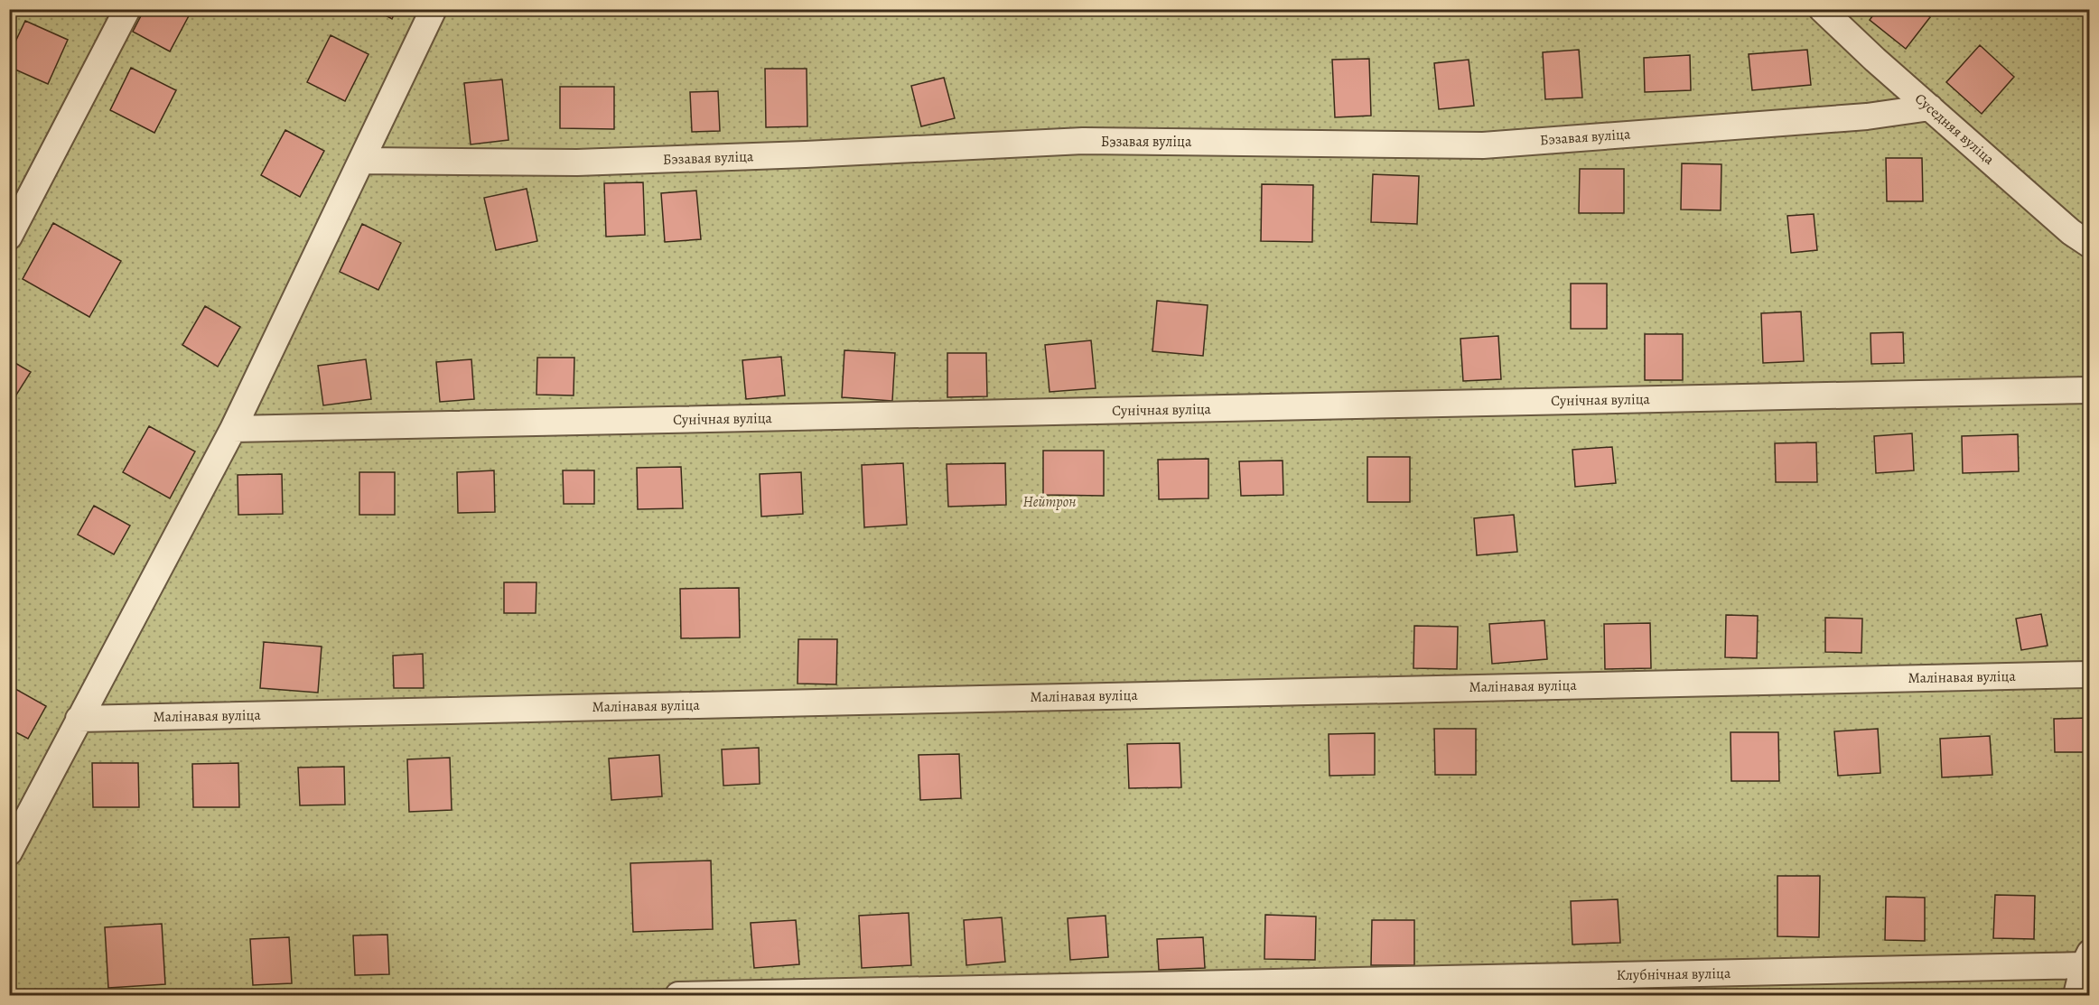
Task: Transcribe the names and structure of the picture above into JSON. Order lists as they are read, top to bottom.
{
  "streets": {
    "street": [
      "Суседняя вуліца",
      "Бэзавая вуліца",
      "Сунічная вуліца",
      "Малінавая вуліца",
      "Клубнічная вуліца"
    ]
  },
  "crossings": [
    ["Суседняя вуліца", "Бэзавая вуліца"]
  ],
  "parks": ["Нейтрон"]
}
